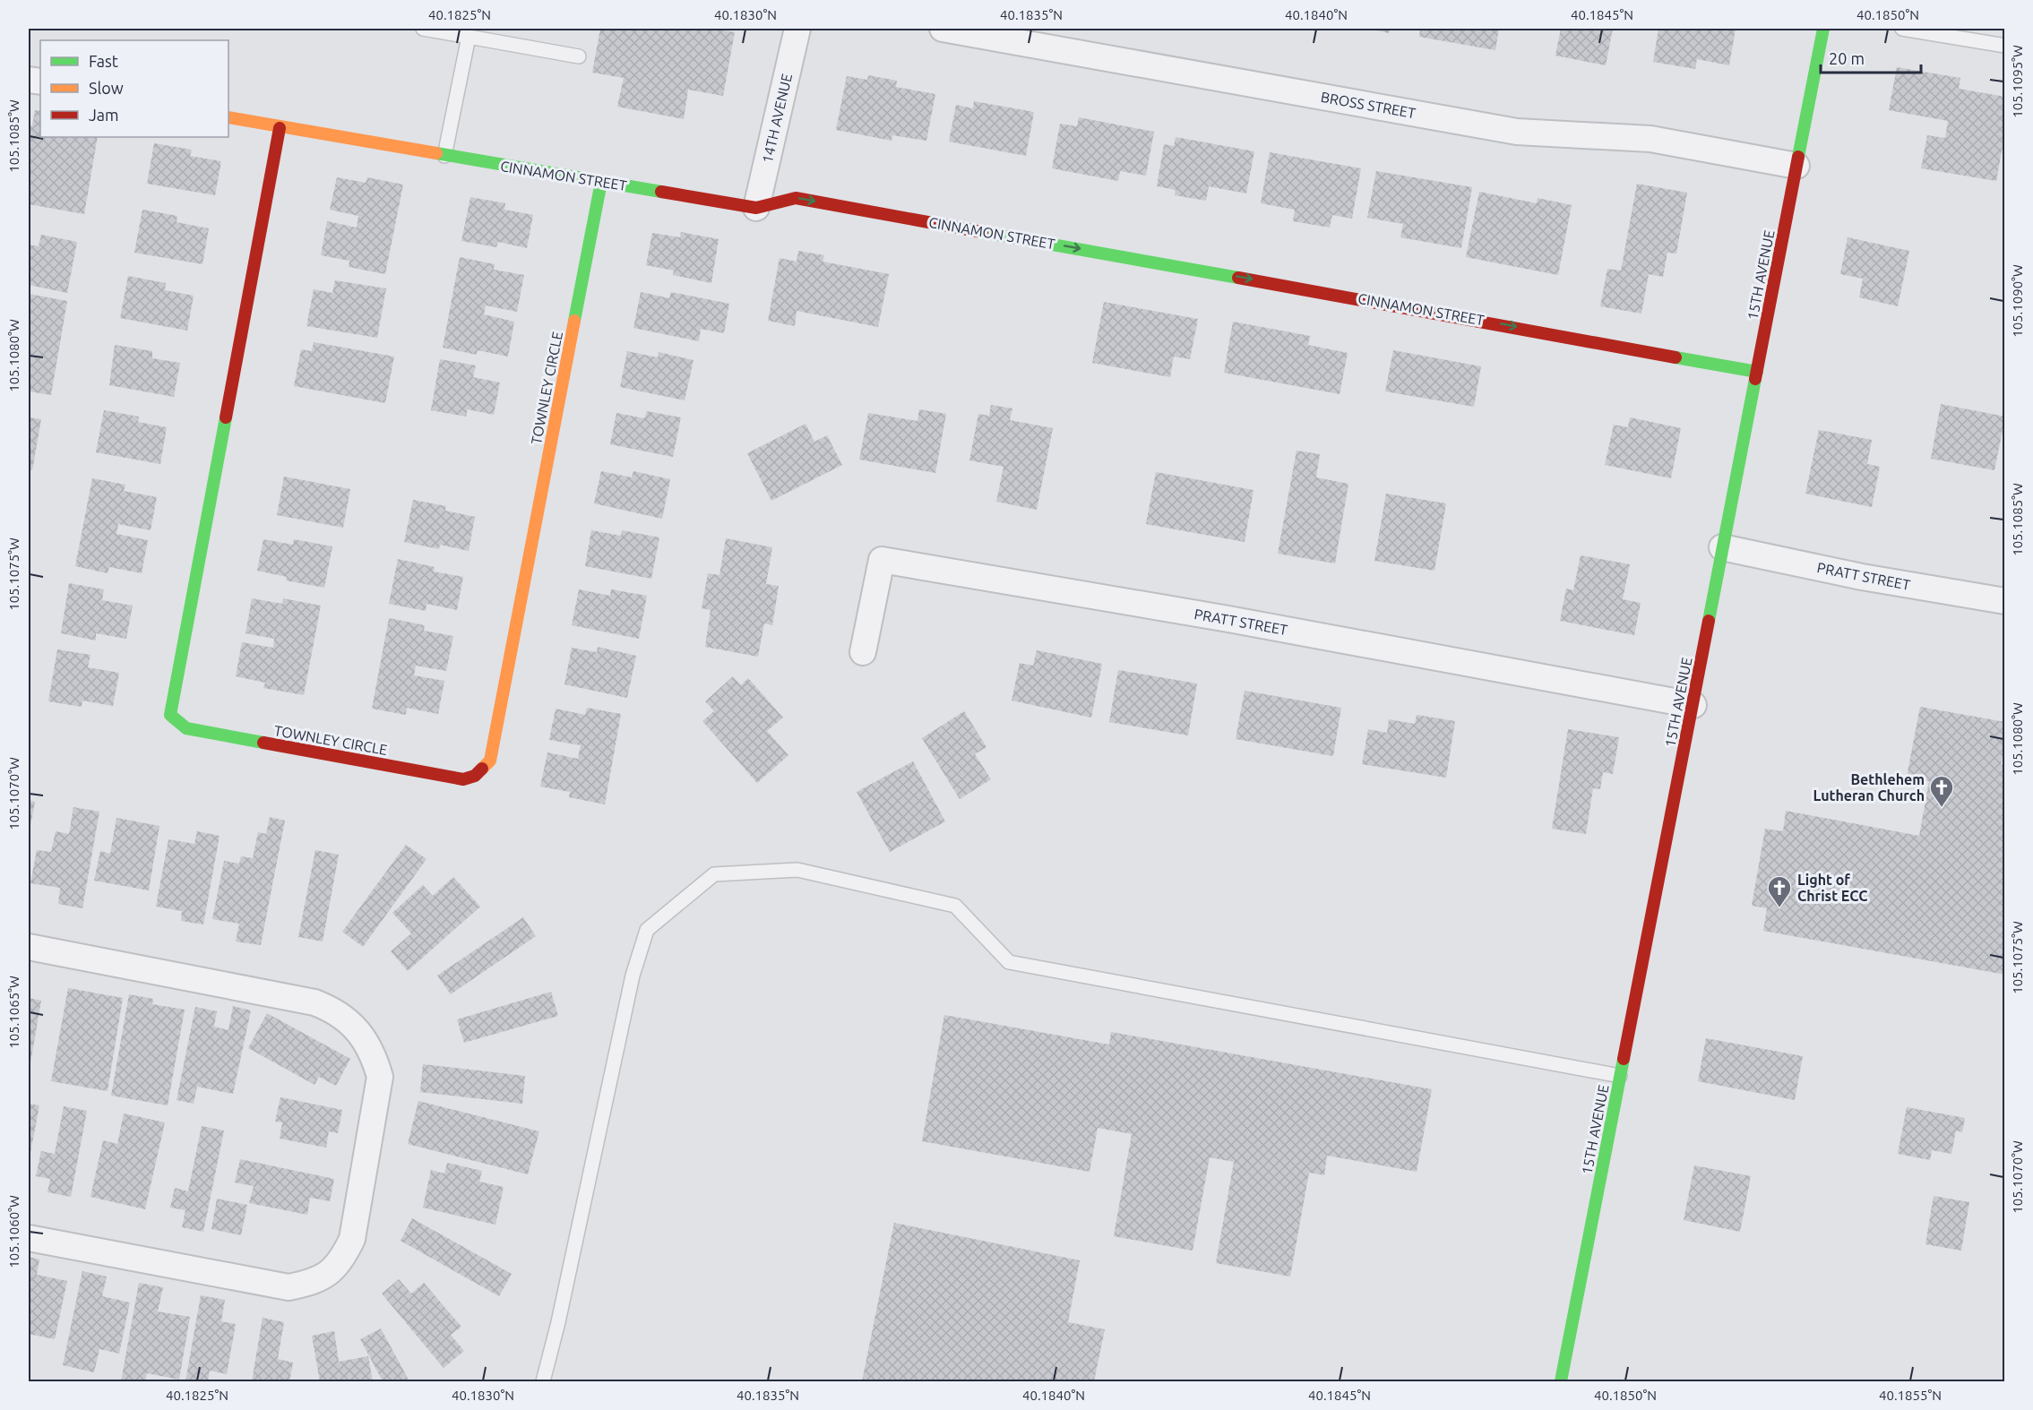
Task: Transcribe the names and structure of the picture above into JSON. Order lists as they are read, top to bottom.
{
  "streets": {
    "street": [
      "BROSS STREET",
      "14TH AVENUE",
      "CINNAMON STREET",
      "15TH AVENUE",
      "TOWNLEY CIRCLE",
      "PRATT STREET"
    ]
  },
  "crossings": [
    ["BROSS STREET", "15TH AVENUE"],
    ["14TH AVENUE", "CINNAMON STREET"],
    ["CINNAMON STREET", "15TH AVENUE"],
    ["CINNAMON STREET", "TOWNLEY CIRCLE"],
    ["15TH AVENUE", "PRATT STREET"]
  ],
  "one_way": ["CINNAMON STREET"],
  "places": {
    "church": ["Bethlehem Lutheran Church", "Light of Christ ECC"]
  },
  "legend": ["Fast", "Slow", "Jam"],
  "scale_bar": "20 m",
  "coordinates": [
    "40.1825°N",
    "40.1830°N",
    "40.1835°N",
    "40.1840°N",
    "40.1845°N",
    "40.1850°N",
    "105.1095°W",
    "105.1085°W",
    "105.1090°W",
    "105.1080°W",
    "105.1075°W",
    "105.1070°W",
    "105.1065°W",
    "105.1060°W",
    "40.1855°N"
  ]
}
